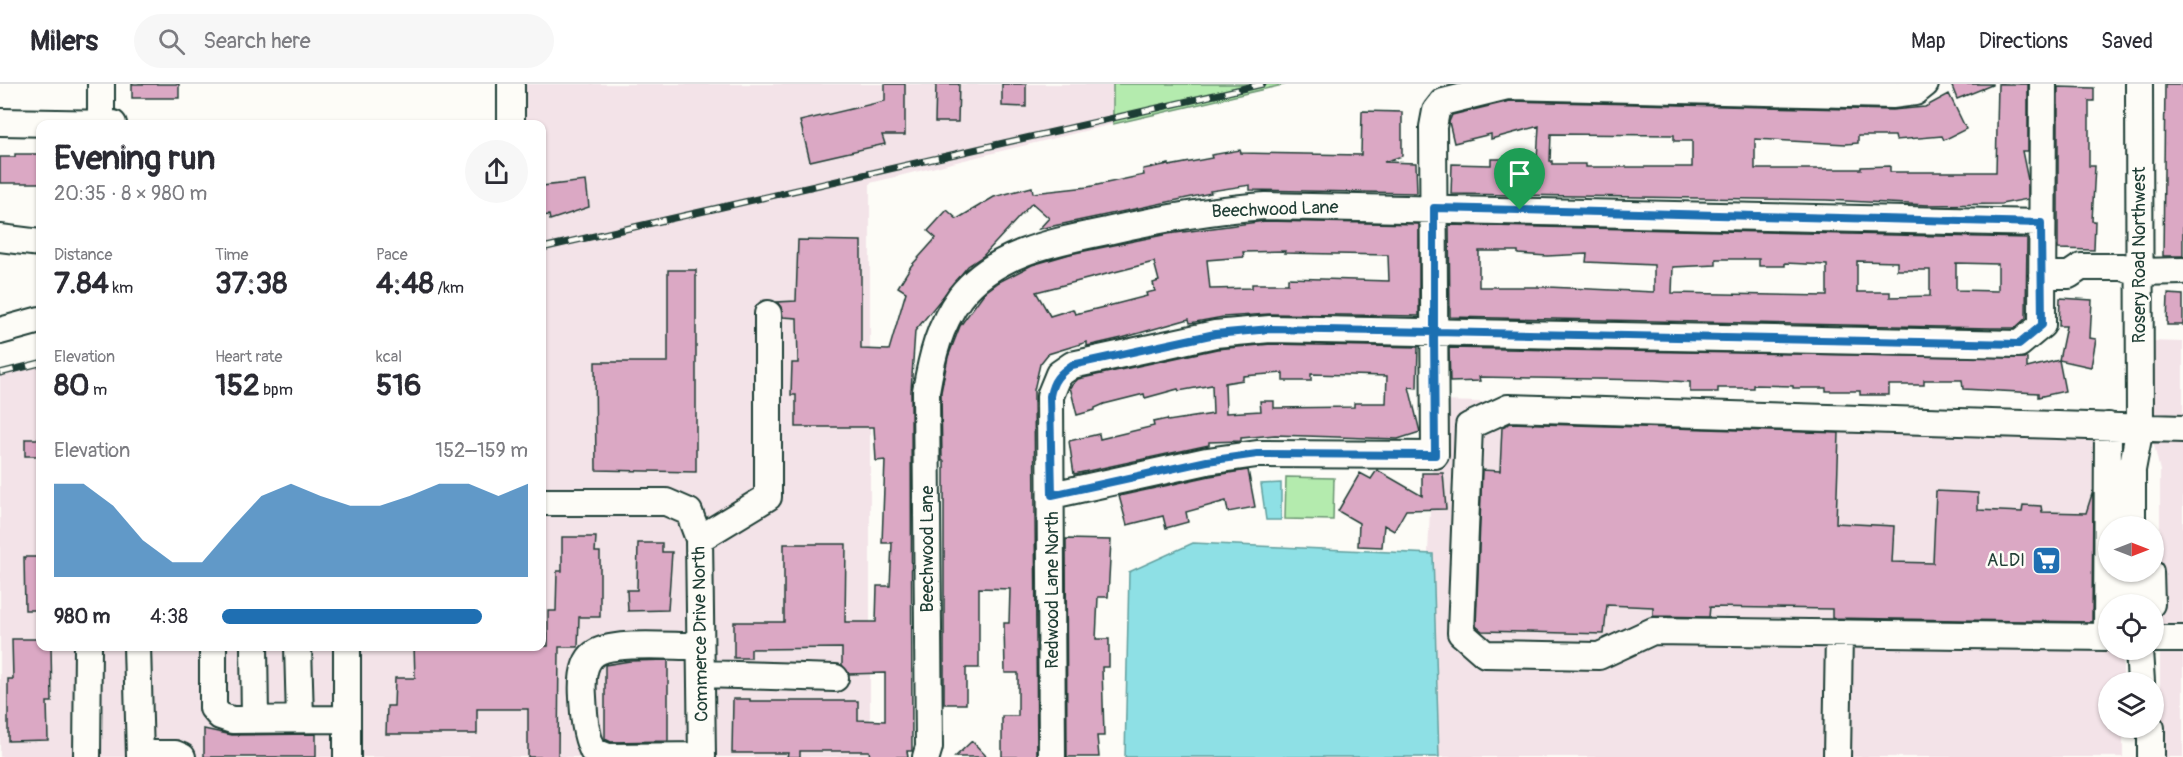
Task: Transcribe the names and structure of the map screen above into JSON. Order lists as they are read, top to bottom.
{
  "streets": {
    "street": [
      "Beechwood Lane",
      "Rosery Road Northwest",
      "Redwood Lane North",
      "Commerce Drive North"
    ]
  },
  "places": {
    "supermarket": ["ALDI"]
  },
  "north": "right",
  "page": {
    "header": "Milers",
    "search": "Search here",
    "nav": ["Map", "Directions", "Saved"],
    "heading": ["Evening run", "20:35 · 8 × 980 m"],
    "stats": [
      ["Distance", "7.84 km"],
      ["Time", "37:38"],
      ["Pace", "4:48 /km"],
      ["Elevation", "80 m"],
      ["Heart rate", "152 bpm"],
      ["kcal", "516"]
    ],
    "chart": ["Elevation", "152–159 m"],
    "list": [
      {
        "name": "980 m",
        "note": "4:38"
      }
    ]
  }
}
